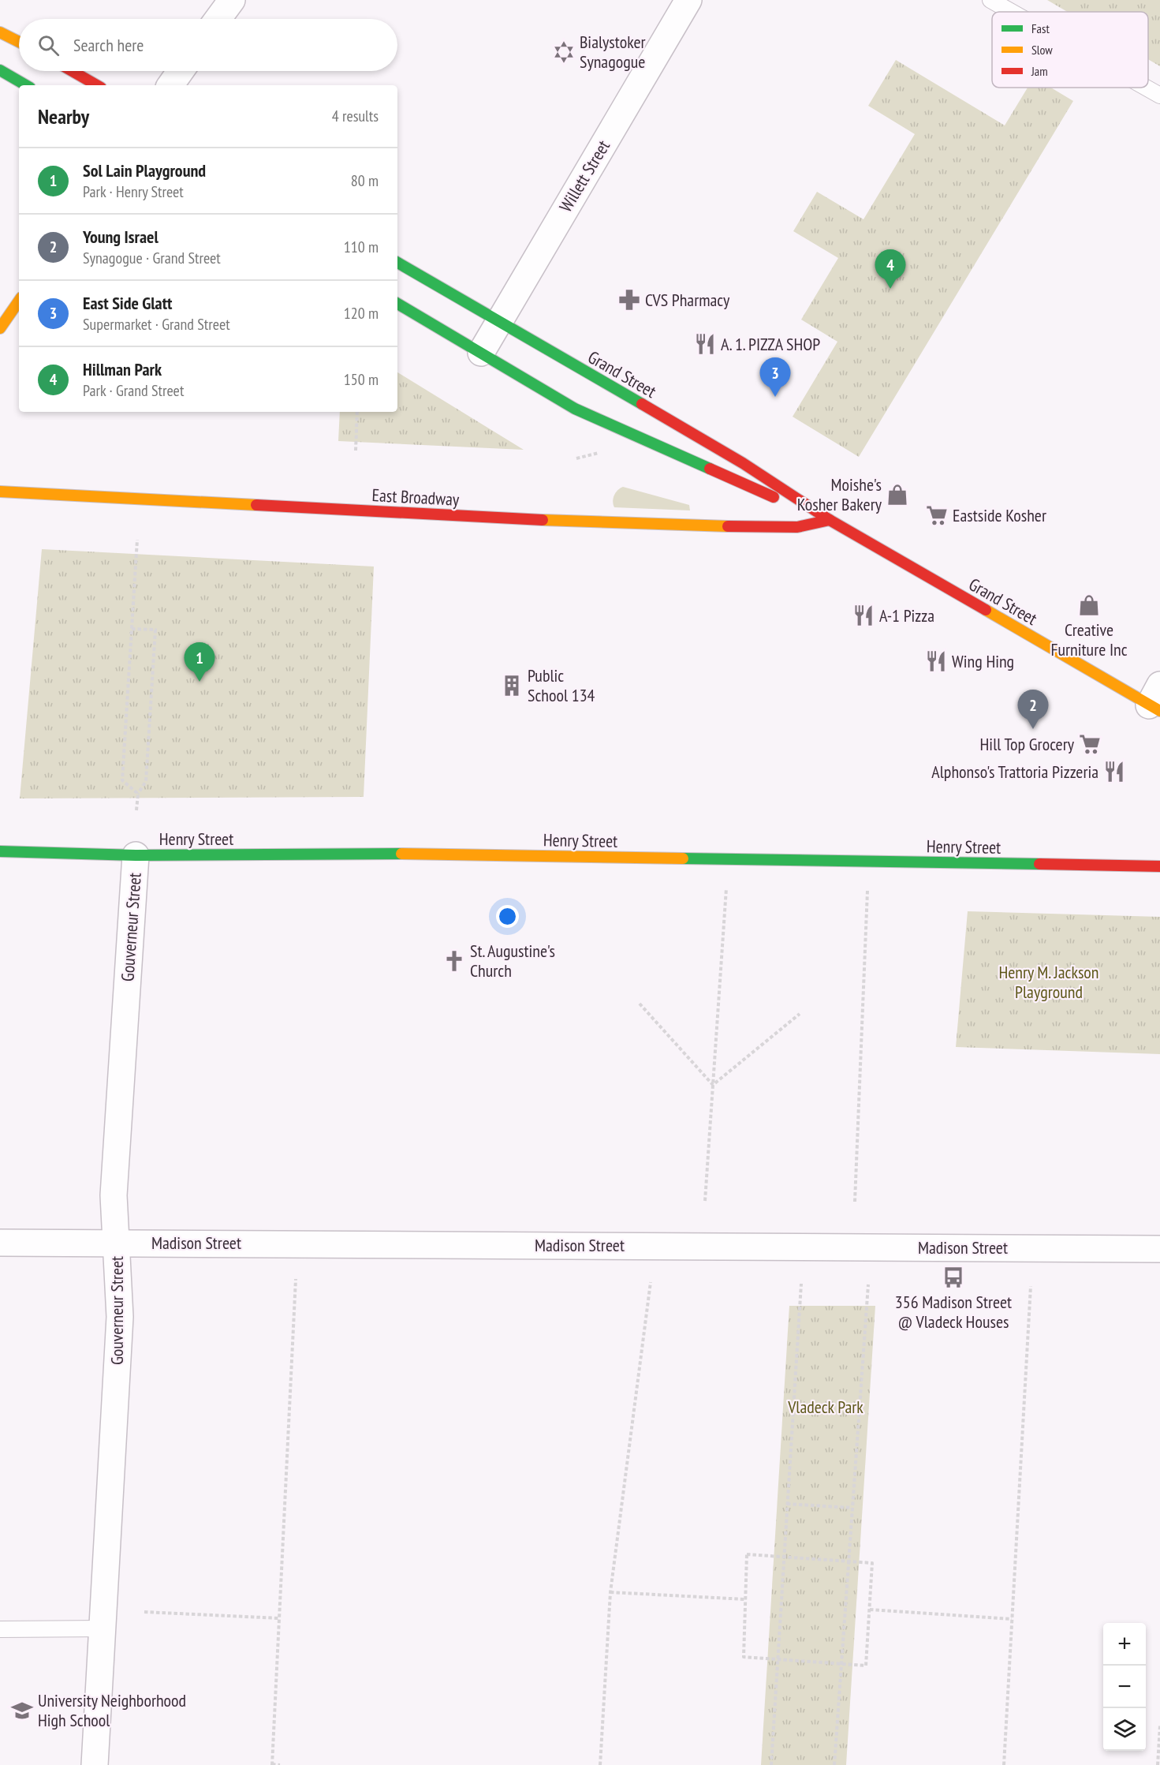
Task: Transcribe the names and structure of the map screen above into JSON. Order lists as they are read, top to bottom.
{
  "streets": {
    "main road": ["Grand Street", "East Broadway", "Henry Street"],
    "street": ["Willett Street", "Gouverneur Street", "Madison Street"]
  },
  "crossings": [
    ["Willett Street", "Grand Street"],
    ["Grand Street", "East Broadway"],
    ["Henry Street", "Gouverneur Street"],
    ["Gouverneur Street", "Madison Street"]
  ],
  "parks": ["Henry M. Jackson Playground", "Vladeck Park"],
  "places": {
    "synagogue": ["Bialystoker Synagogue"],
    "pharmacy": ["CVS Pharmacy"],
    "restaurant": [
      "A. 1. PIZZA SHOP",
      "A-1 Pizza",
      "Wing Hing",
      "Alphonso's Trattoria Pizzeria"
    ],
    "shop": ["Moishe's Kosher Bakery", "Creative Furniture Inc"],
    "supermarket": ["Eastside Kosher", "Hill Top Grocery"],
    "building": ["Public School 134"],
    "church": ["St. Augustine's Church"],
    "bus stop": ["356 Madison Street @ Vladeck Houses"],
    "school or university": ["University Neighborhood High School"]
  },
  "legend": ["Fast", "Slow", "Jam"],
  "page": {
    "search": "Search here",
    "heading": ["Nearby", "4 results"],
    "list": [
      {
        "mark": "1",
        "name": "Sol Lain Playground",
        "note": "Park · Henry Street",
        "value": "80 m"
      },
      {
        "mark": "2",
        "name": "Young Israel",
        "note": "Synagogue · Grand Street",
        "value": "110 m"
      },
      {
        "mark": "3",
        "name": "East Side Glatt",
        "note": "Supermarket · Grand Street",
        "value": "120 m"
      },
      {
        "mark": "4",
        "name": "Hillman Park",
        "note": "Park · Grand Street",
        "value": "150 m"
      }
    ],
    "pins": [
      "4",
      "3",
      "1",
      "2"
    ],
    "map_buttons": ["+", "−"]
  }
}
